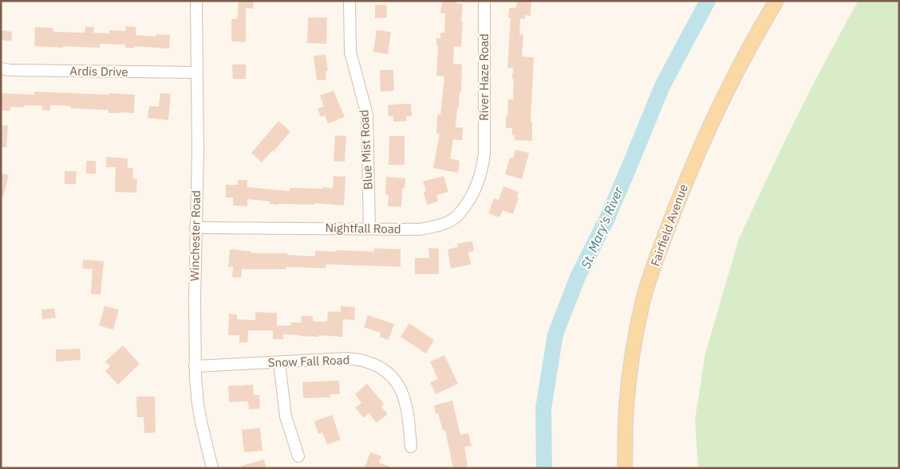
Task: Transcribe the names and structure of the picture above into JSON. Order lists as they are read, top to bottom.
{
  "streets": {
    "main road": ["Fairfield Avenue"],
    "street": [
      "Ardis Drive",
      "River Haze Road",
      "Blue Mist Road",
      "Nightfall Road",
      "Winchester Road",
      "Snow Fall Road"
    ]
  },
  "crossings": [
    ["Ardis Drive", "Winchester Road"],
    ["River Haze Road", "Nightfall Road"],
    ["Blue Mist Road", "Nightfall Road"],
    ["Nightfall Road", "Winchester Road"],
    ["Winchester Road", "Snow Fall Road"]
  ],
  "water": ["St. Mary's River"]
}
